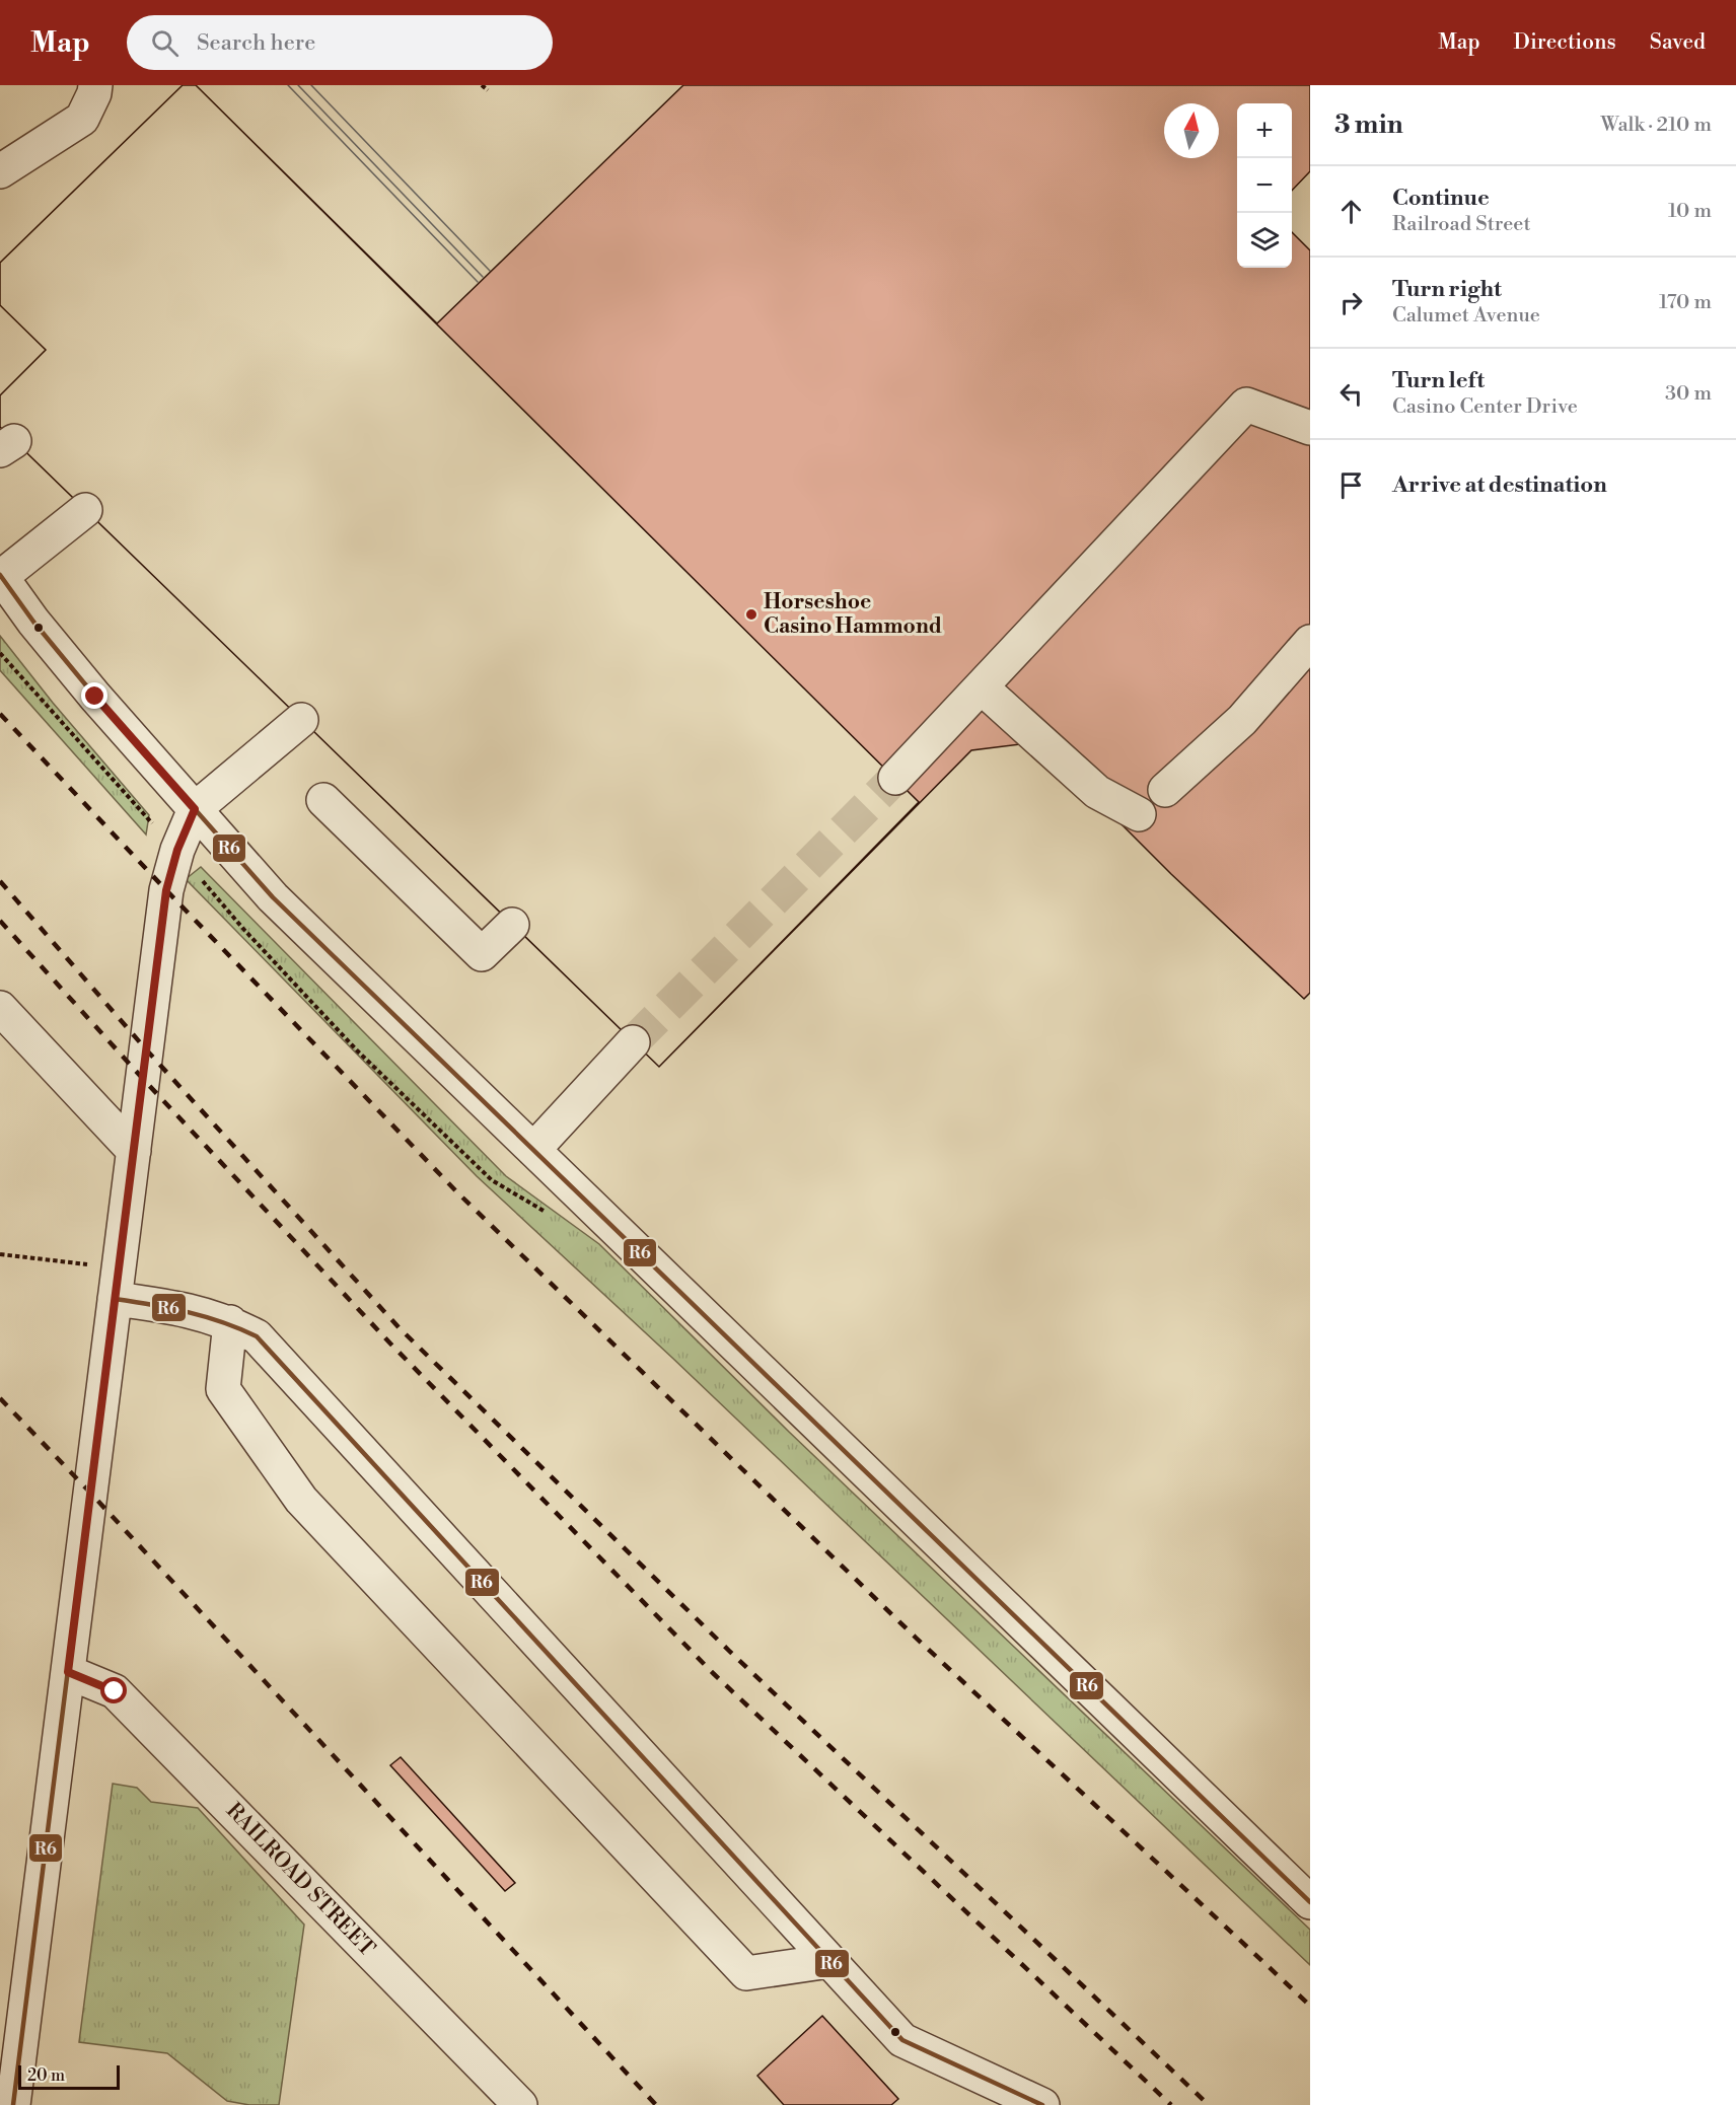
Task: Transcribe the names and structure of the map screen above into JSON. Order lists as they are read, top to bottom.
{
  "streets": {
    "street": ["RAILROAD STREET"]
  },
  "places": ["Horseshoe Casino Hammond"],
  "lines": ["transit line R6"],
  "scale_bar": "20 m",
  "north": "top",
  "page": {
    "header": "Map",
    "search": "Search here",
    "nav": ["Map", "Directions", "Saved"],
    "heading": ["3 min", "Walk · 210 m"],
    "map_buttons": ["+", "−"],
    "list": [
      ["Continue", "Railroad Street", "10 m"],
      ["Turn right", "Calumet Avenue", "170 m"],
      ["Turn left", "Casino Center Drive", "30 m"],
      "Arrive at destination"
    ],
    "scale": "20 m"
  }
}
